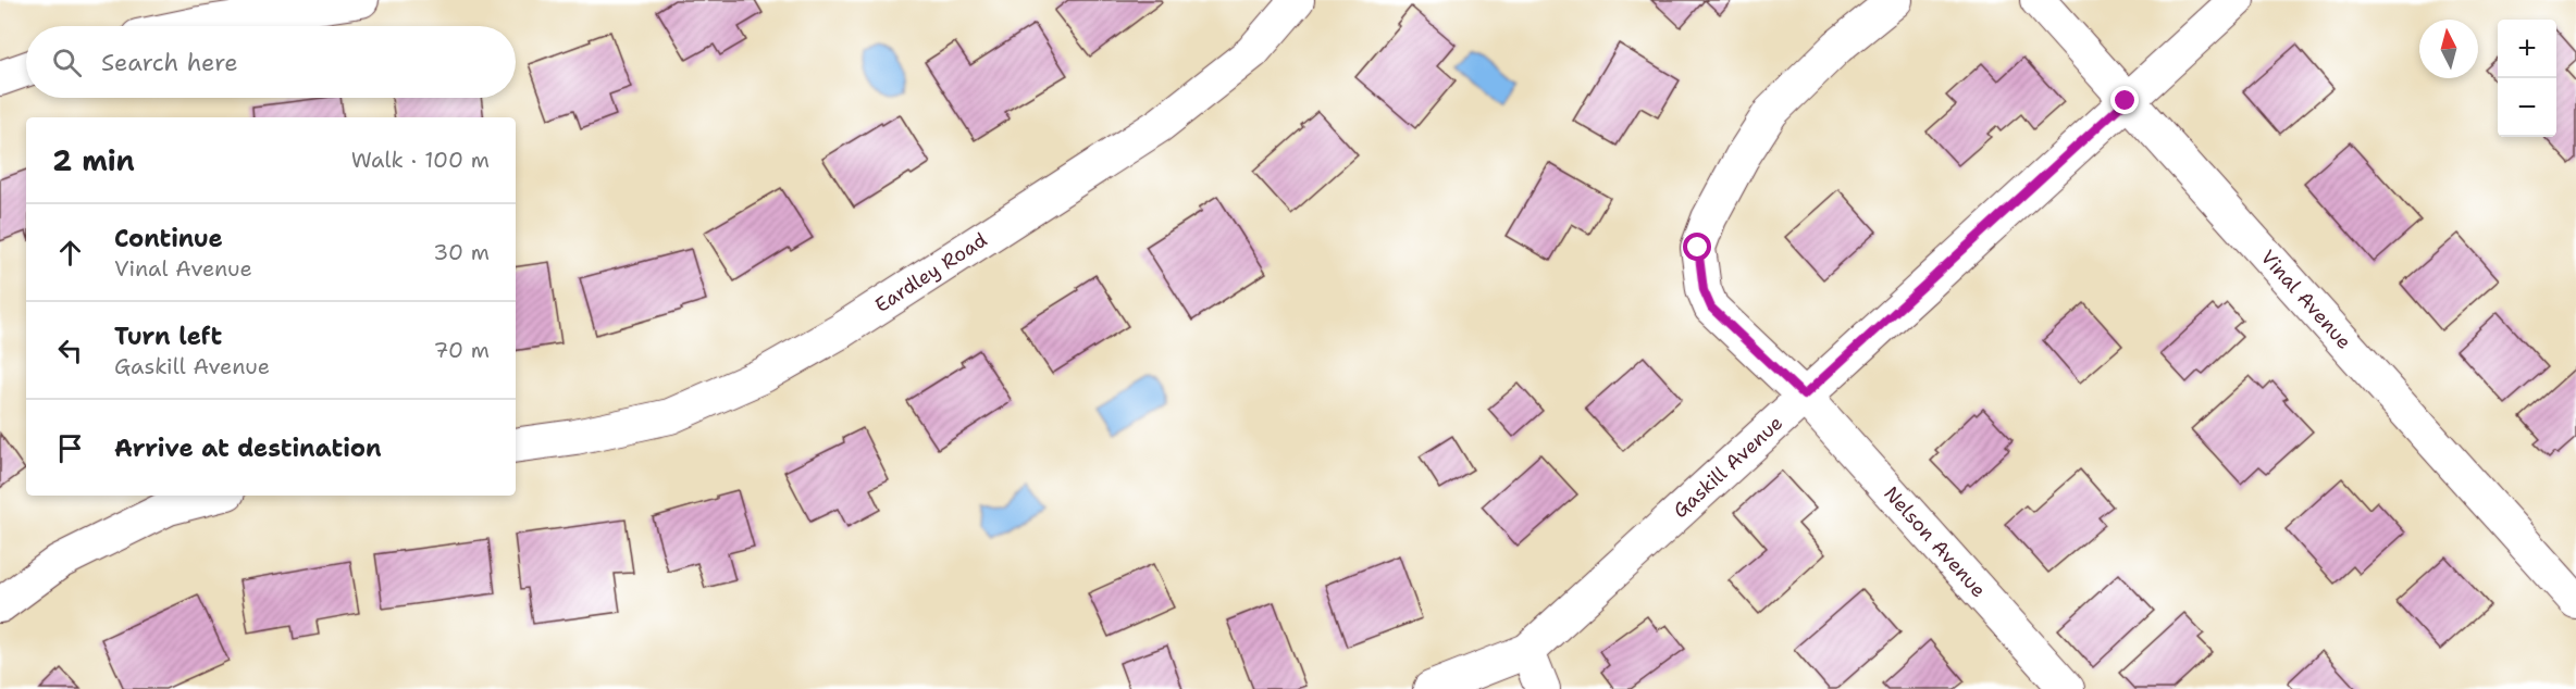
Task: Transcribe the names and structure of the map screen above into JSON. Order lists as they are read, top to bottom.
{
  "streets": {
    "street": [
      "Eardley Road",
      "Vinal Avenue",
      "Gaskill Avenue",
      "Nelson Avenue"
    ]
  },
  "crossings": [
    ["Vinal Avenue", "Gaskill Avenue"],
    ["Gaskill Avenue", "Nelson Avenue"]
  ],
  "north": "top",
  "page": {
    "map_buttons": ["+", "−"],
    "search": "Search here",
    "heading": ["2 min", "Walk · 100 m"],
    "list": [
      ["Continue", "Vinal Avenue", "30 m"],
      ["Turn left", "Gaskill Avenue", "70 m"],
      "Arrive at destination"
    ]
  }
}
